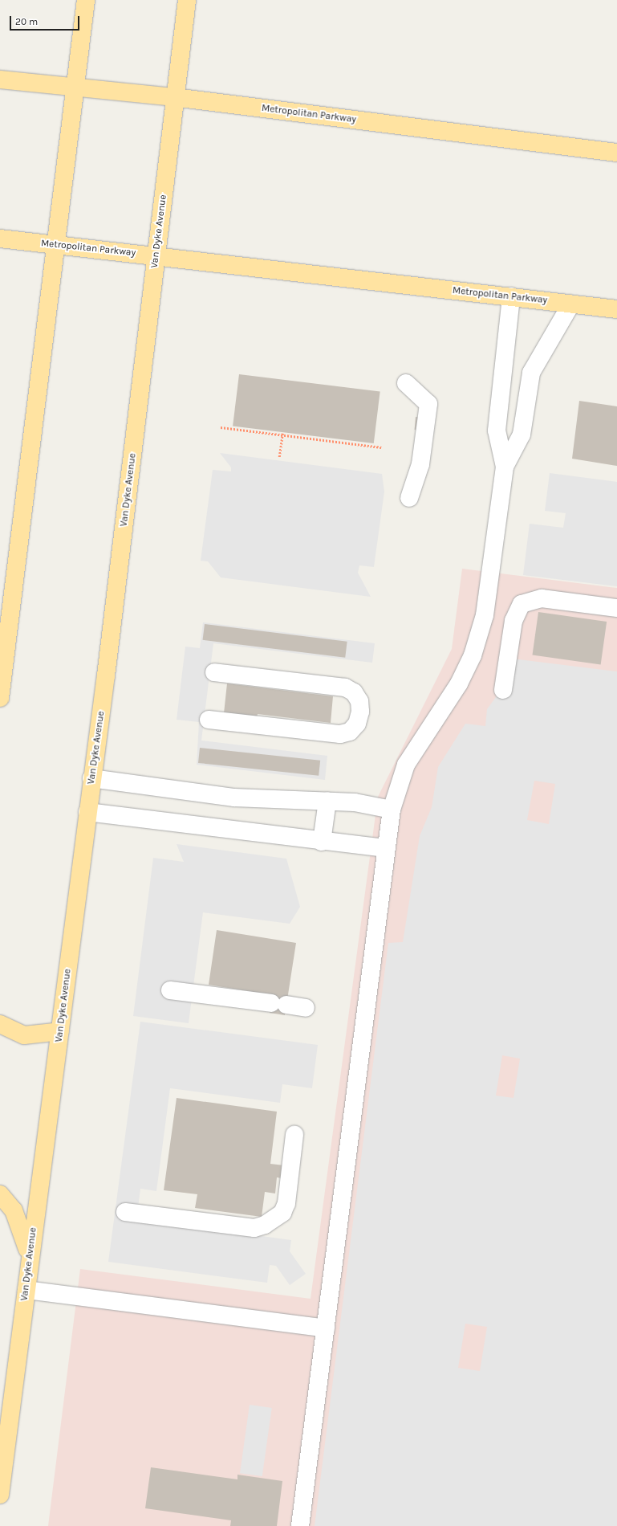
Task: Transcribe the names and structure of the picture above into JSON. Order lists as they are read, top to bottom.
{
  "streets": {
    "main road": ["Metropolitan Parkway", "Van Dyke Avenue"]
  },
  "crossings": [
    ["Metropolitan Parkway", "Van Dyke Avenue"]
  ],
  "scale_bar": "20 m"
}
